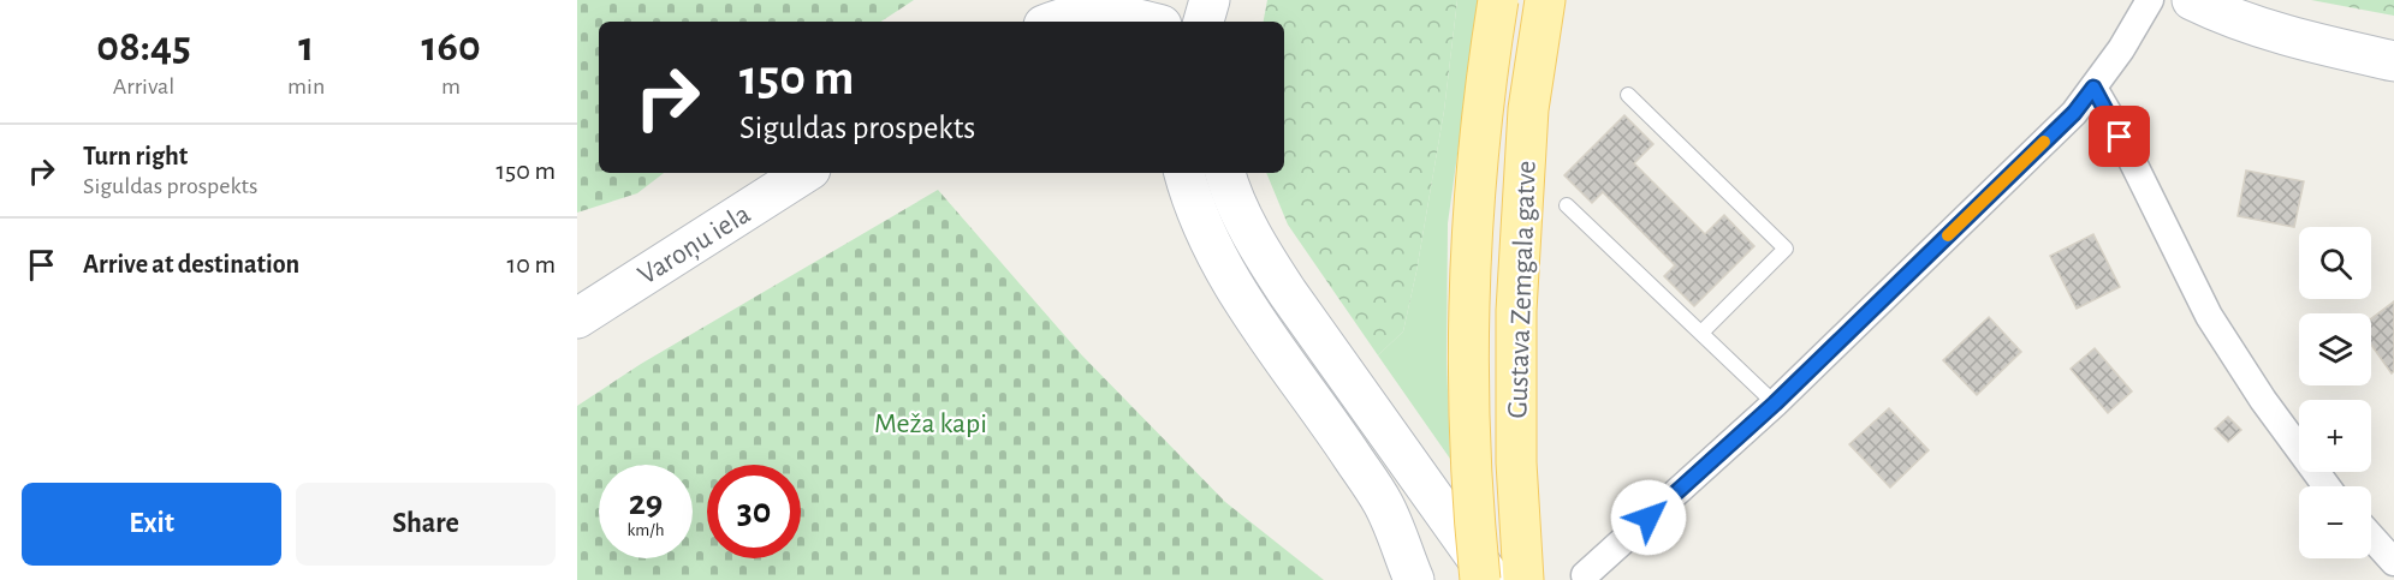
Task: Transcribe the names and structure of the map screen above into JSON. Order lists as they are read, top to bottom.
{
  "streets": {
    "main road": ["Gustava Zemgala gatve"],
    "street": ["Varoņu iela"]
  },
  "parks": ["Meža kapi"],
  "page": {
    "eta": [
      "08:45",
      "Arrival",
      "1",
      "min",
      "160",
      "m"
    ],
    "turn": ["150 m", "Siguldas prospekts"],
    "list": [
      {
        "name": "Turn right",
        "note": "Siguldas prospekts",
        "value": "150 m"
      },
      {
        "name": "Arrive at destination",
        "value": "10 m"
      }
    ],
    "map_buttons": ["+", "−"],
    "speed": "29 km/h",
    "limit": "30",
    "buttons": ["Exit", "Share"]
  }
}
